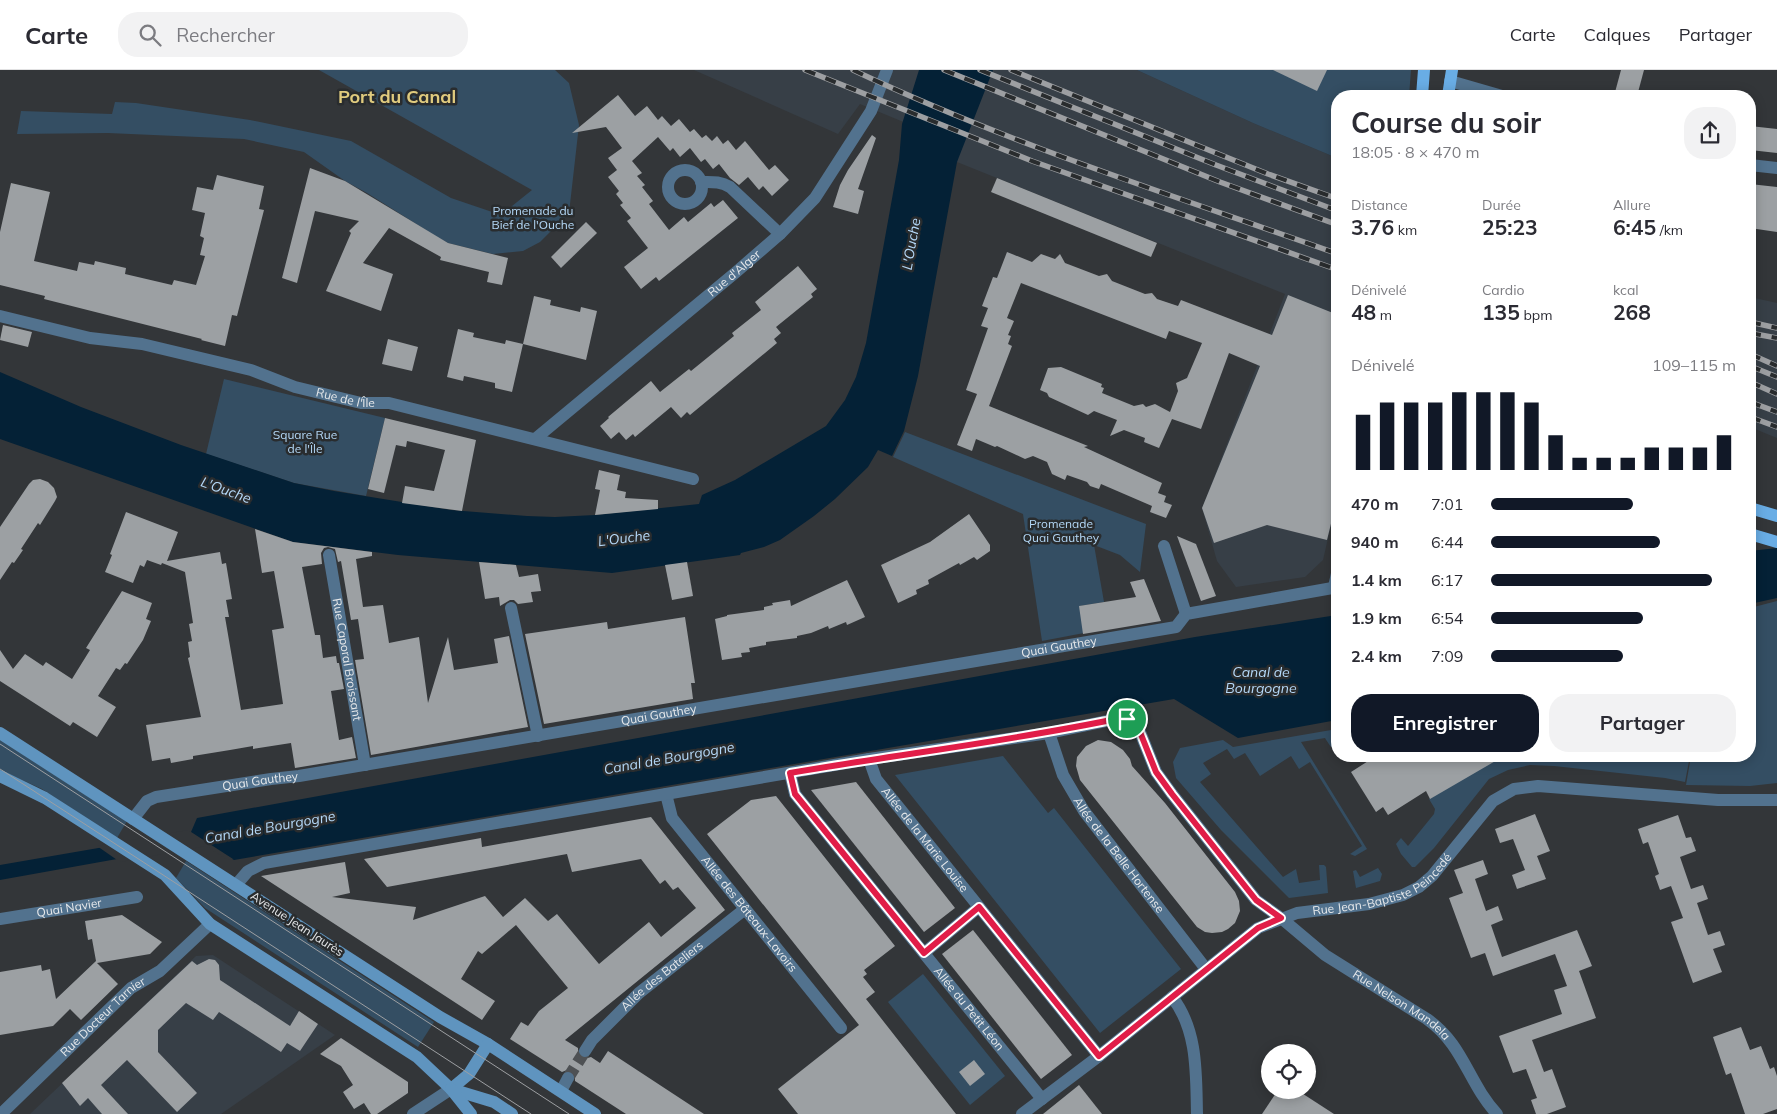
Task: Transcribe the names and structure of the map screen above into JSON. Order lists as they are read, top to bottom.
{
  "streets": {
    "main road": ["Avenue Jean Jaurès"],
    "street": [
      "Rue d'Alger",
      "Rue de l'Île",
      "Quai Gauthey",
      "Rue Caporal Broissant",
      "Allée de la Marie Louise",
      "Allée de la Belle Hortense",
      "Rue Jean-Baptiste Peincedé",
      "Quai Navier",
      "Allée des Bâteaux-Lavoirs",
      "Allée des Bateliers",
      "Rue Nelson Mandela",
      "Allée du Petit Léon",
      "Rue Docteur Tarnier"
    ]
  },
  "crossings": [
    ["Rue d'Alger", "Rue de l'Île"],
    ["Quai Gauthey", "Rue Caporal Broissant"],
    ["Quai Gauthey", "Avenue Jean Jaurès"],
    ["Allée de la Marie Louise", "Rue Jean-Baptiste Peincedé"],
    ["Allée de la Marie Louise", "Rue Nelson Mandela"],
    ["Allée de la Belle Hortense", "Rue Jean-Baptiste Peincedé"],
    ["Allée de la Belle Hortense", "Rue Nelson Mandela"],
    ["Rue Jean-Baptiste Peincedé", "Rue Nelson Mandela"],
    ["Rue Jean-Baptiste Peincedé", "Allée du Petit Léon"],
    ["Allée des Bâteaux-Lavoirs", "Allée des Bateliers"],
    ["Allée des Bâteaux-Lavoirs", "Rue Nelson Mandela"],
    ["Avenue Jean Jaurès", "Rue Nelson Mandela"],
    ["Rue Nelson Mandela", "Allée du Petit Léon"]
  ],
  "districts": ["Port du Canal"],
  "water": ["L'Ouche", "Canal de Bourgogne"],
  "parks": ["Promenade du Bief de l'Ouche", "Square Rue de l'Île", "Promenade Quai Gauthey"],
  "page": {
    "header": "Carte",
    "search": "Rechercher",
    "nav": ["Carte", "Calques", "Partager"],
    "heading": ["Course du soir", "18:05 · 8 × 470 m"],
    "stats": [
      ["Distance", "3.76 km"],
      ["Durée", "25:23"],
      ["Allure", "6:45 /km"],
      ["Dénivelé", "48 m"],
      ["Cardio", "135 bpm"],
      ["kcal", "268"]
    ],
    "chart": ["Dénivelé", "109–115 m"],
    "list": [
      {
        "name": "470 m",
        "note": "7:01"
      },
      {
        "name": "940 m",
        "note": "6:44"
      },
      {
        "name": "1.4 km",
        "note": "6:17"
      },
      {
        "name": "1.9 km",
        "note": "6:54"
      },
      {
        "name": "2.4 km",
        "note": "7:09"
      }
    ],
    "buttons": ["Enregistrer", "Partager"]
  }
}
